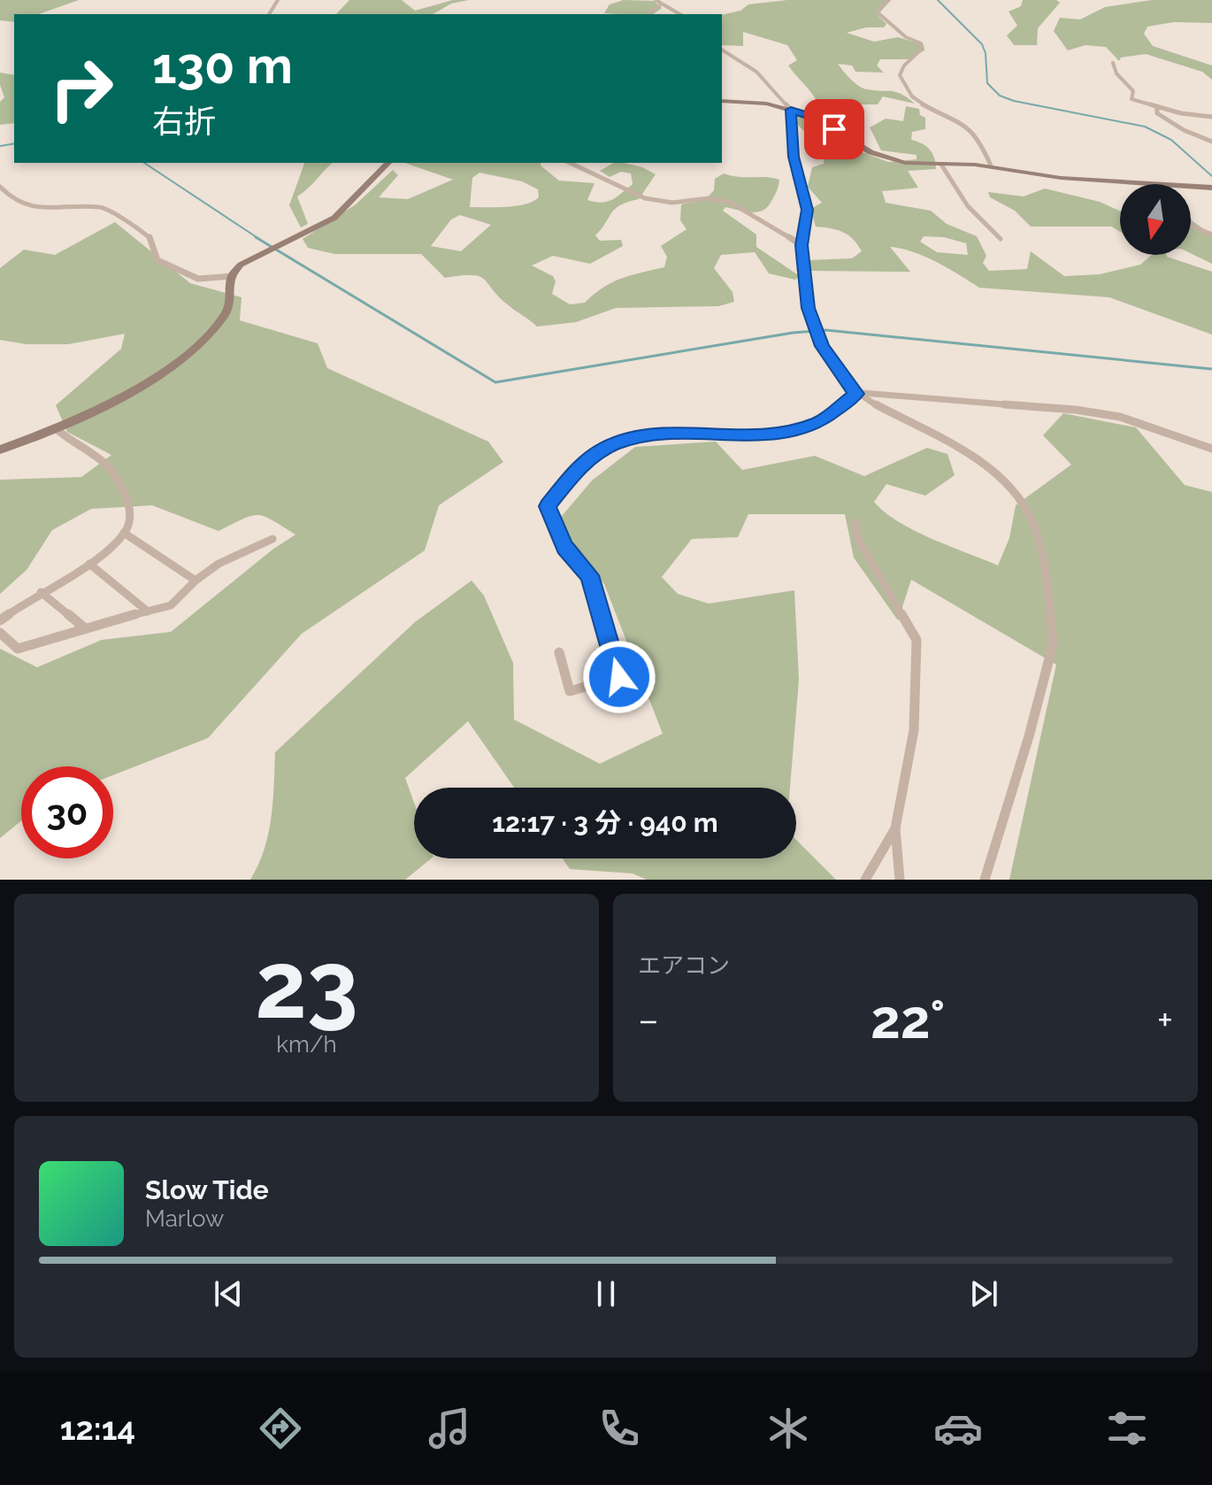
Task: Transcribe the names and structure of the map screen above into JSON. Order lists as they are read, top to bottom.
{
  "north": "bottom",
  "page": {
    "turn": ["130 m", "右折"],
    "limit": "30",
    "trip": "12:17 · 3 分 · 940 m",
    "tile": [
      ["23", "km/h"],
      "エアコン"
    ],
    "heat": ["−", "22°", "+"],
    "song": ["Slow Tide", "Marlow"],
    "tabs": "12:14"
  }
}
